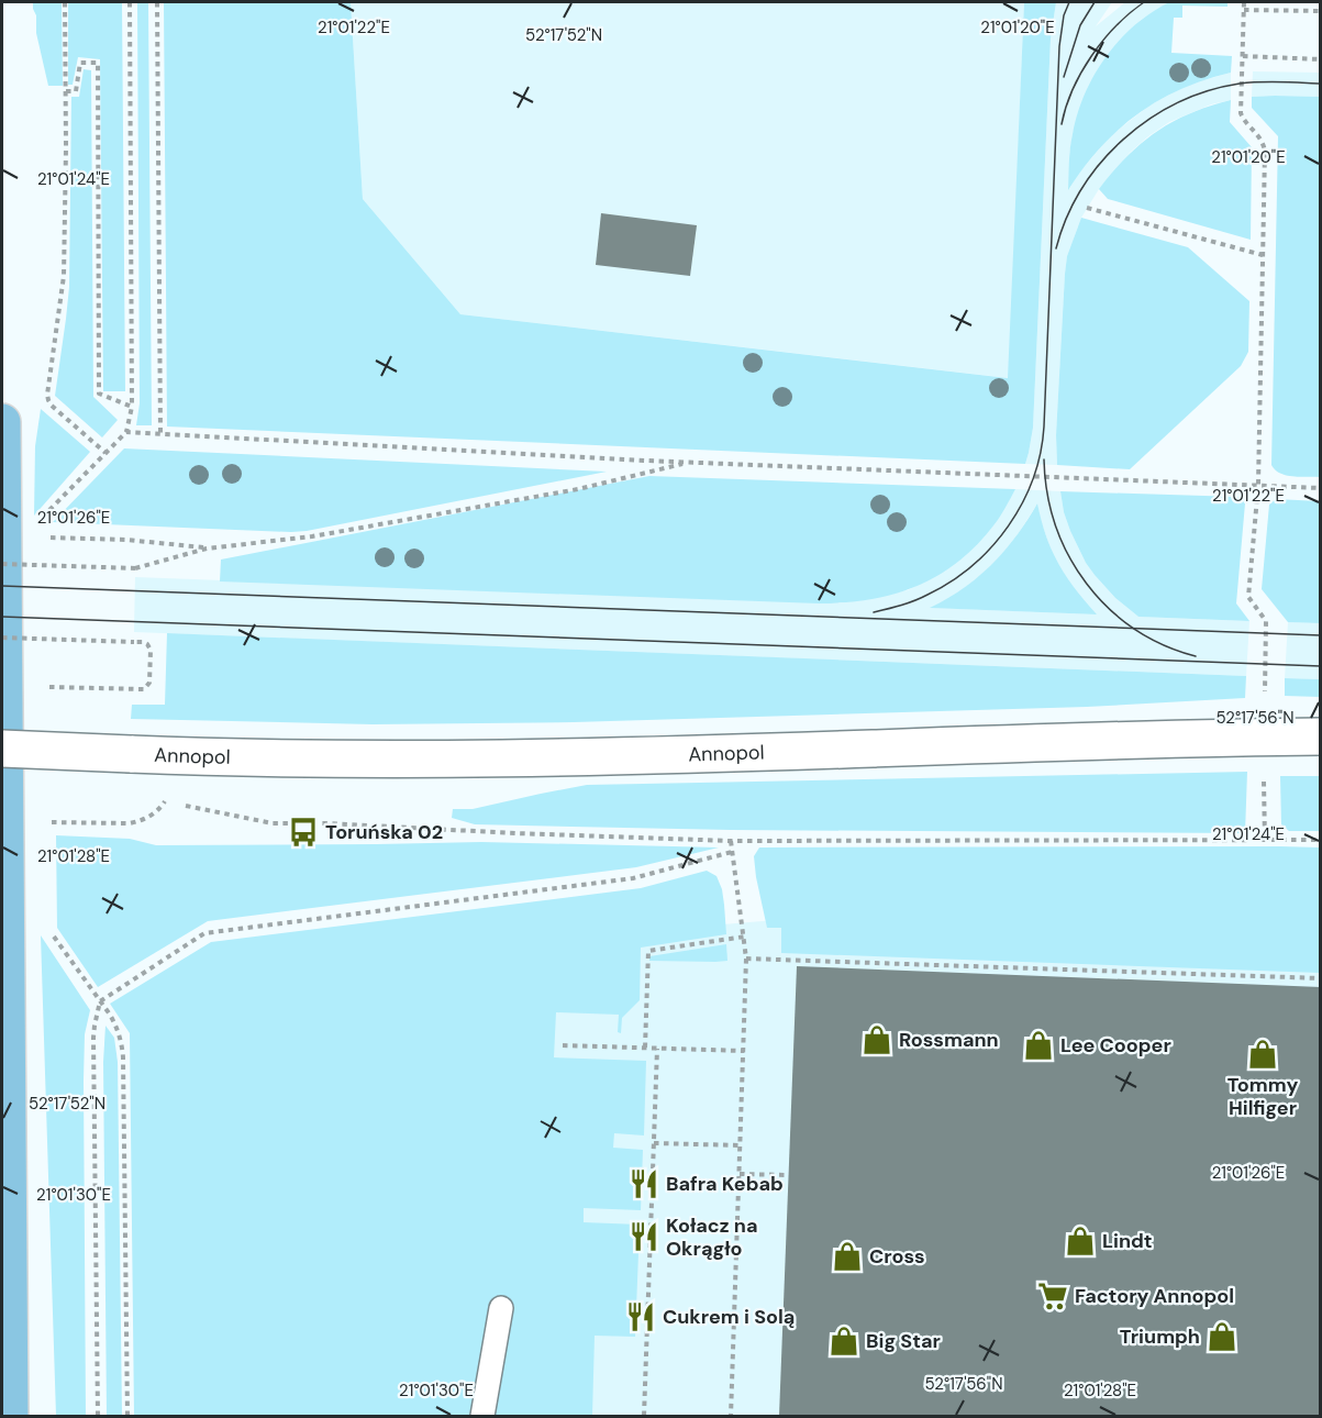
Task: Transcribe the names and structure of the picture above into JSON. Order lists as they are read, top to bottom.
{
  "streets": {
    "street": ["Annopol"]
  },
  "places": {
    "bus stop": ["Toruńska 02"],
    "shop": [
      "Rossmann",
      "Lee Cooper",
      "Tommy Hilfiger",
      "Lindt",
      "Cross",
      "Triumph",
      "Big Star"
    ],
    "restaurant": ["Bafra Kebab", "Kołacz na Okrągło", "Cukrem i Solą"],
    "supermarket": ["Factory Annopol"]
  },
  "coordinates": [
    "21°01'22\"E",
    "21°01'20\"E",
    "52°17'52\"N",
    "21°01'24\"E",
    "21°01'26\"E",
    "52°17'56\"N",
    "21°01'28\"E",
    "21°01'30\"E"
  ]
}
